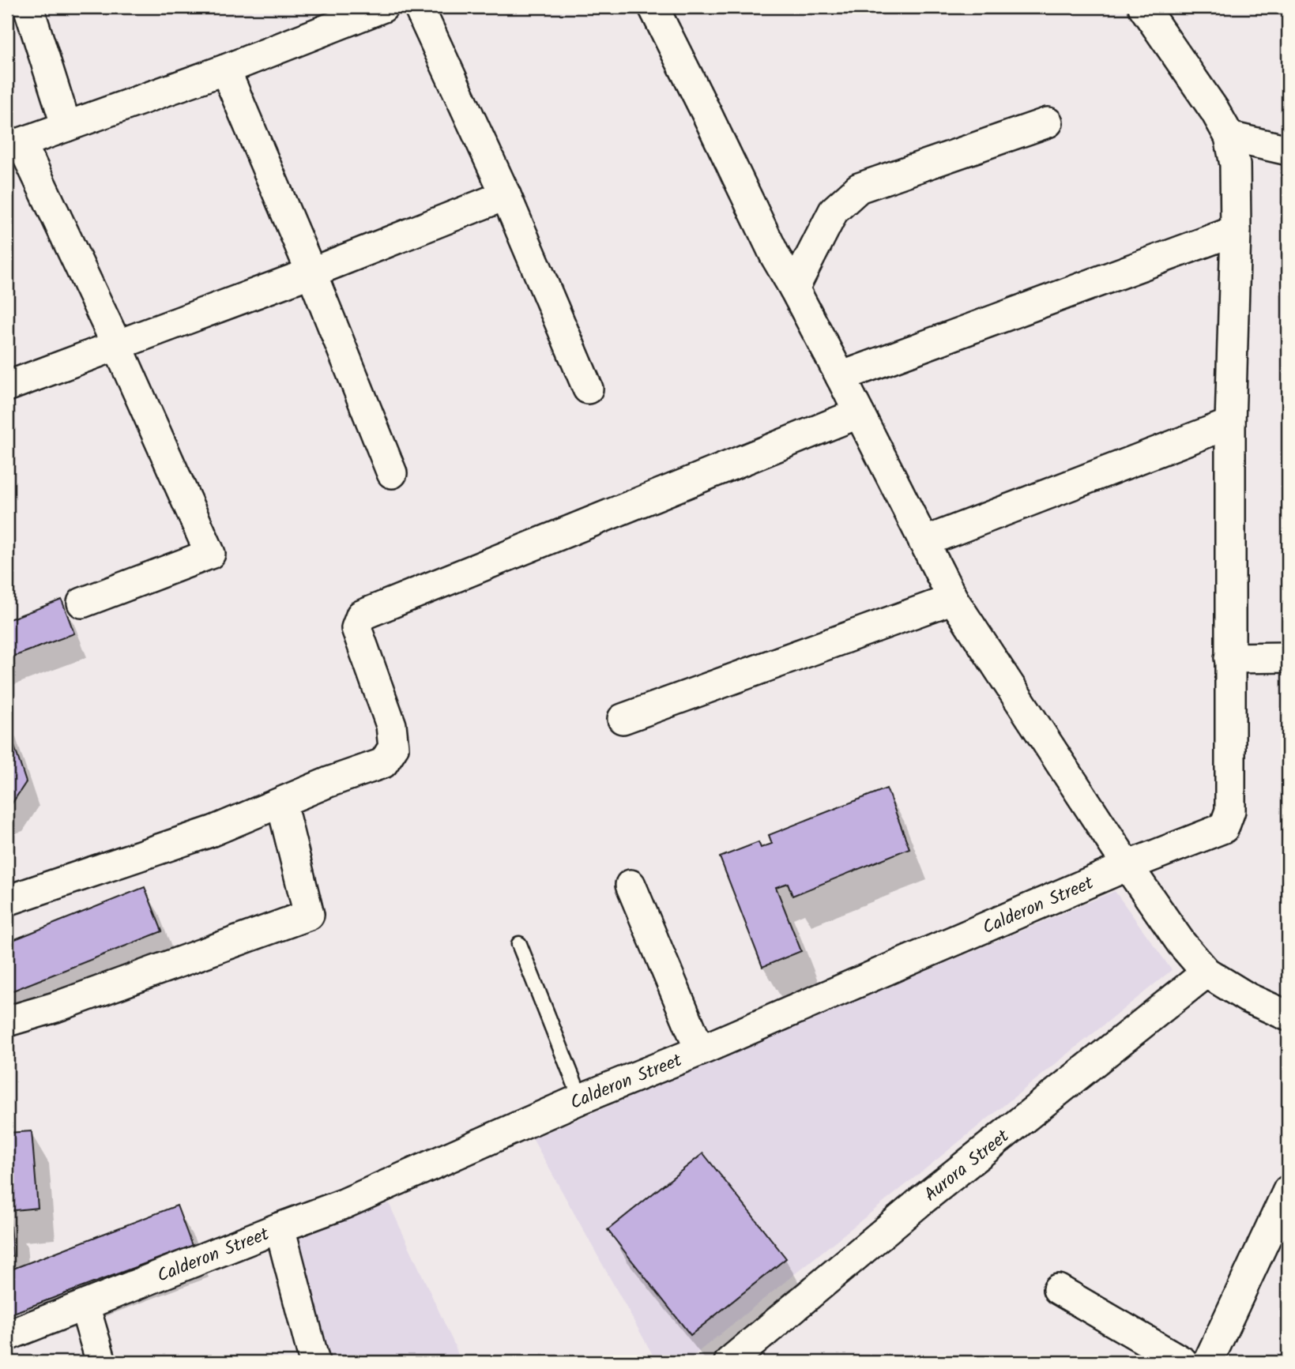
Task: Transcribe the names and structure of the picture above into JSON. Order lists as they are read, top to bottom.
{
  "streets": {
    "street": ["Calderon Street", "Aurora Street"]
  }
}
